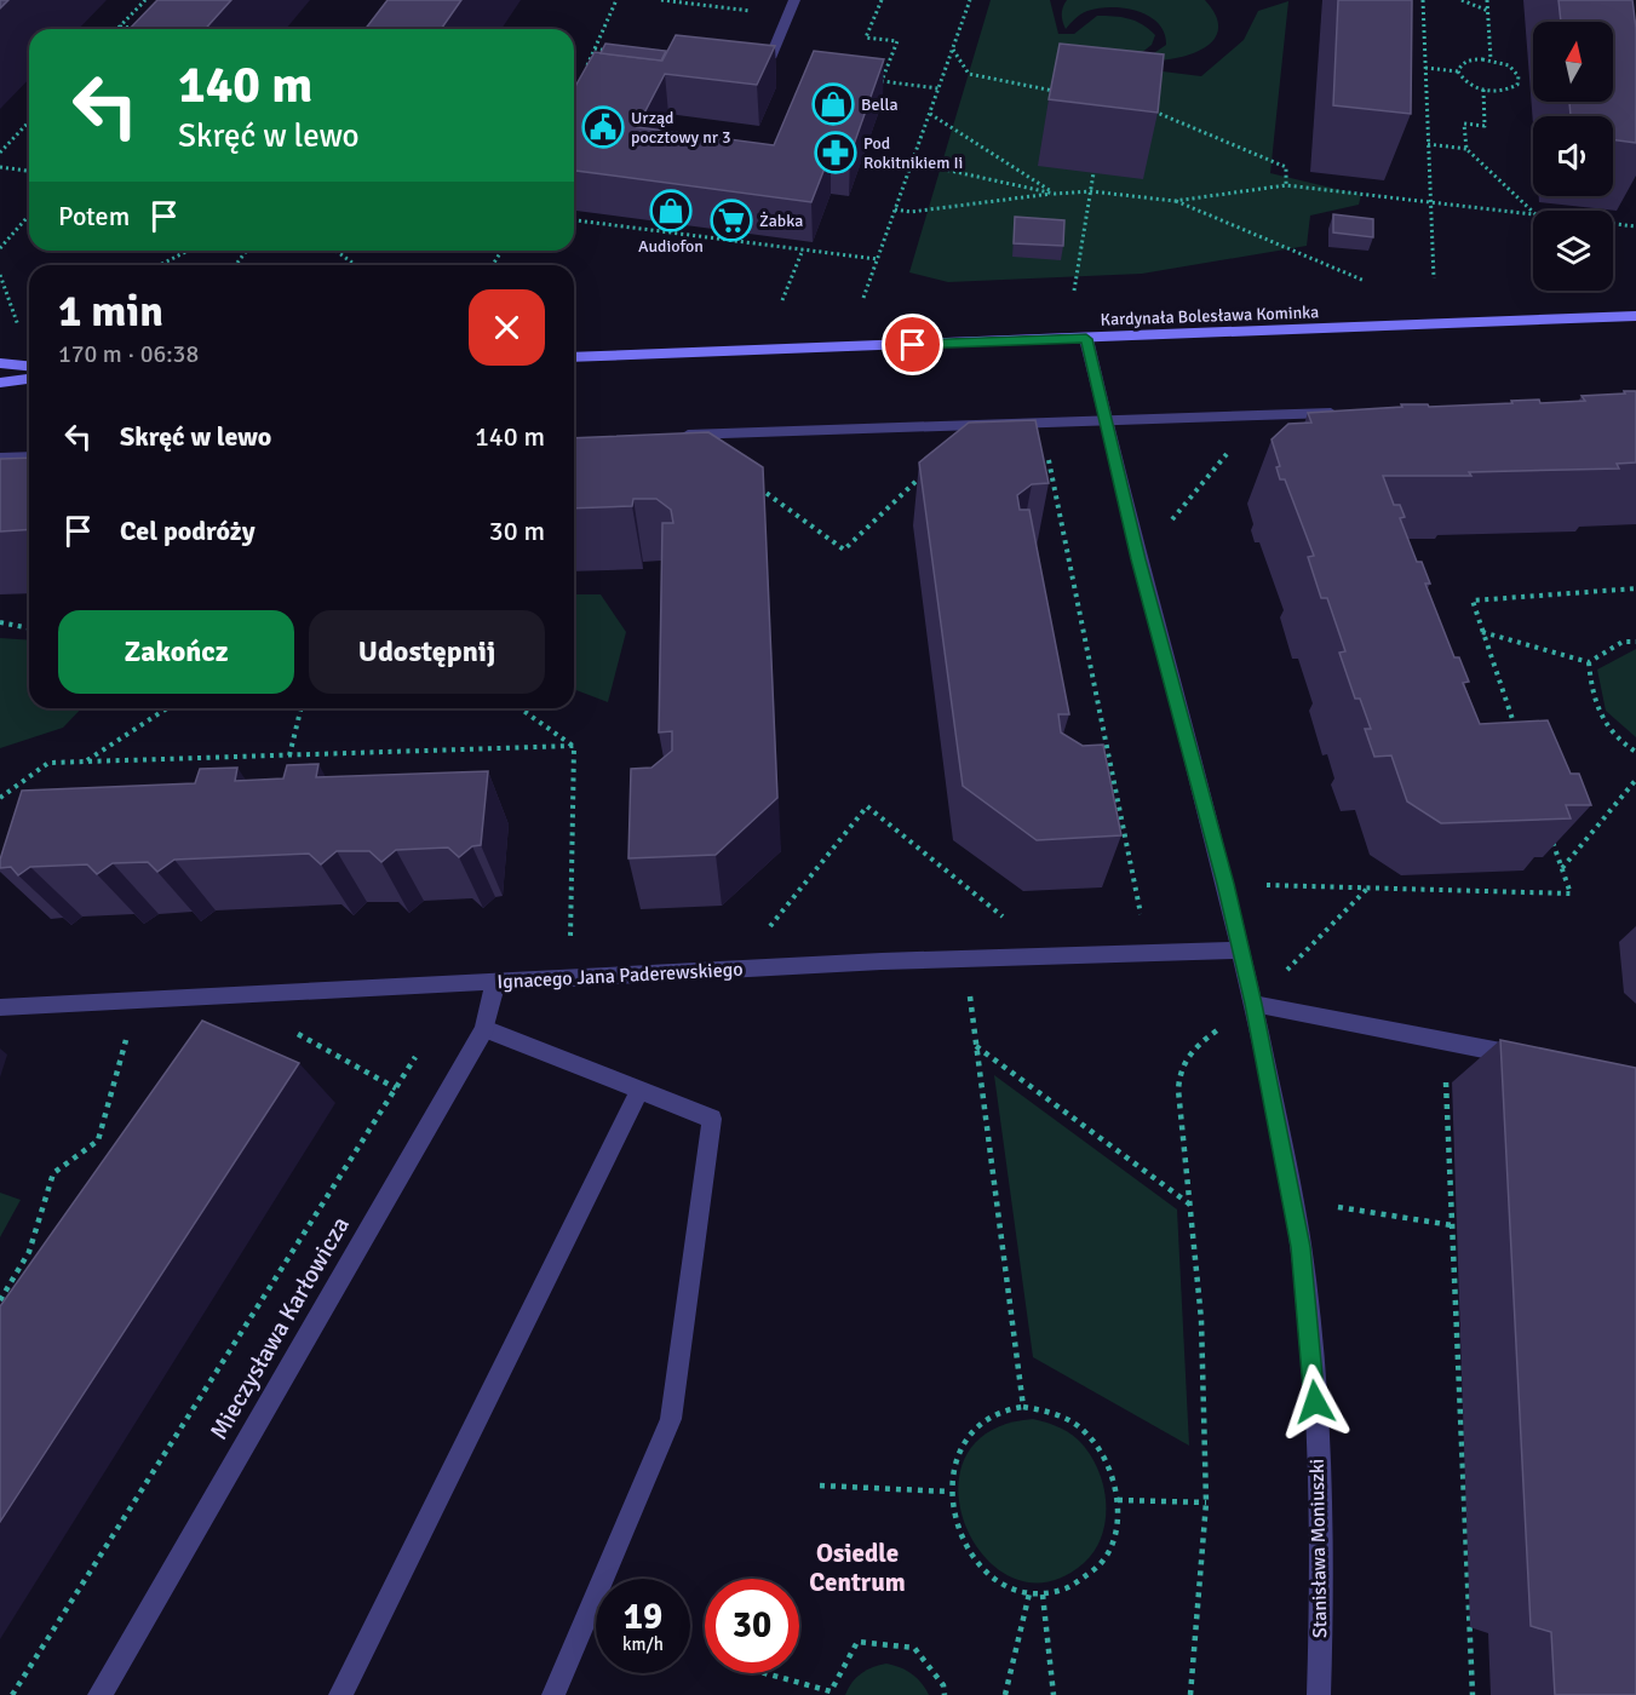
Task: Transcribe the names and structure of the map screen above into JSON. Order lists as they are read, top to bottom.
{
  "streets": {
    "street": [
      "Kardynała Bolesława Kominka",
      "Ignacego Jana Paderewskiego",
      "Mieczysława Karłowicza",
      "Stanisława Moniuszki"
    ]
  },
  "crossings": [
    ["Kardynała Bolesława Kominka", "Stanisława Moniuszki"],
    ["Ignacego Jana Paderewskiego", "Mieczysława Karłowicza"],
    ["Ignacego Jana Paderewskiego", "Stanisława Moniuszki"]
  ],
  "districts": ["Osiedle Centrum"],
  "places": {
    "shop": ["Bella", "Audiofon"],
    "public building": ["Urząd pocztowy nr 3"],
    "pharmacy": ["Pod Rokitnikiem Ii"],
    "supermarket": ["Żabka"]
  },
  "north": "top",
  "page": {
    "turn": ["140 m", "Skręć w lewo"],
    "then": "Potem",
    "heading": ["1 min", "170 m · 06:38"],
    "list": [
      {
        "name": "Skręć w lewo",
        "value": "140 m"
      },
      {
        "name": "Cel podróży",
        "value": "30 m"
      }
    ],
    "buttons": ["Zakończ", "Udostępnij"],
    "speed": "19 km/h",
    "limit": "30"
  }
}
